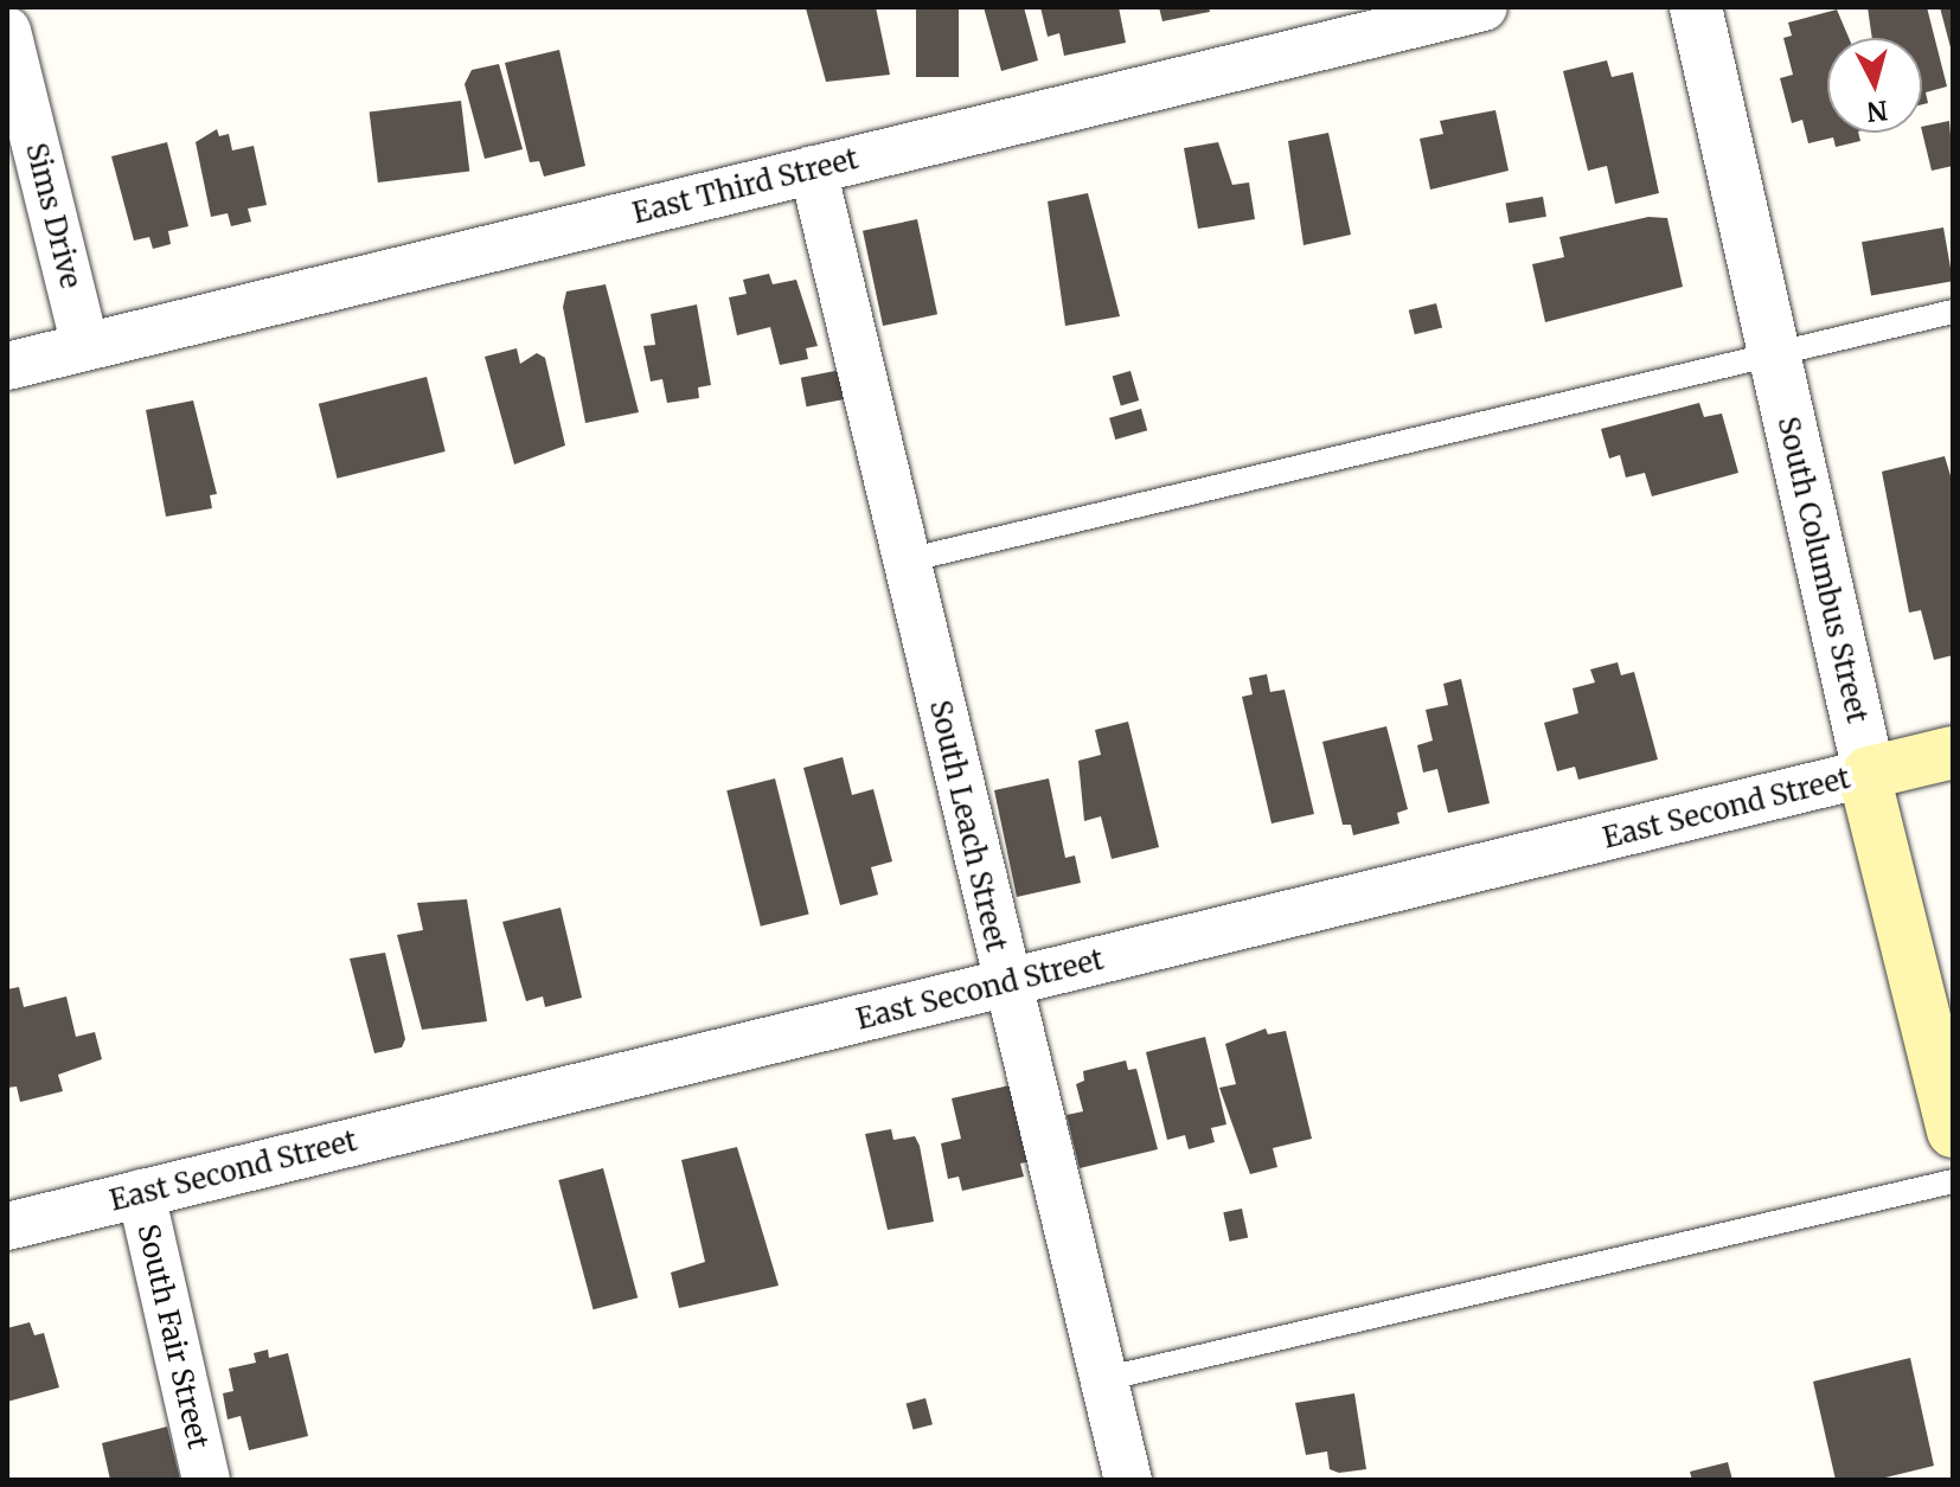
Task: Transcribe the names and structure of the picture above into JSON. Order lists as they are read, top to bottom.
{
  "streets": {
    "main road": ["South Columbus Street", "East Second Street"],
    "street": [
      "East Third Street",
      "Sims Drive",
      "South Leach Street",
      "South Fair Street"
    ]
  },
  "crossings": [
    ["East Third Street", "Sims Drive"],
    ["East Third Street", "South Leach Street"],
    ["South Columbus Street", "East Second Street"],
    ["East Second Street", "South Leach Street"],
    ["East Second Street", "South Fair Street"]
  ],
  "north": "bottom"
}
